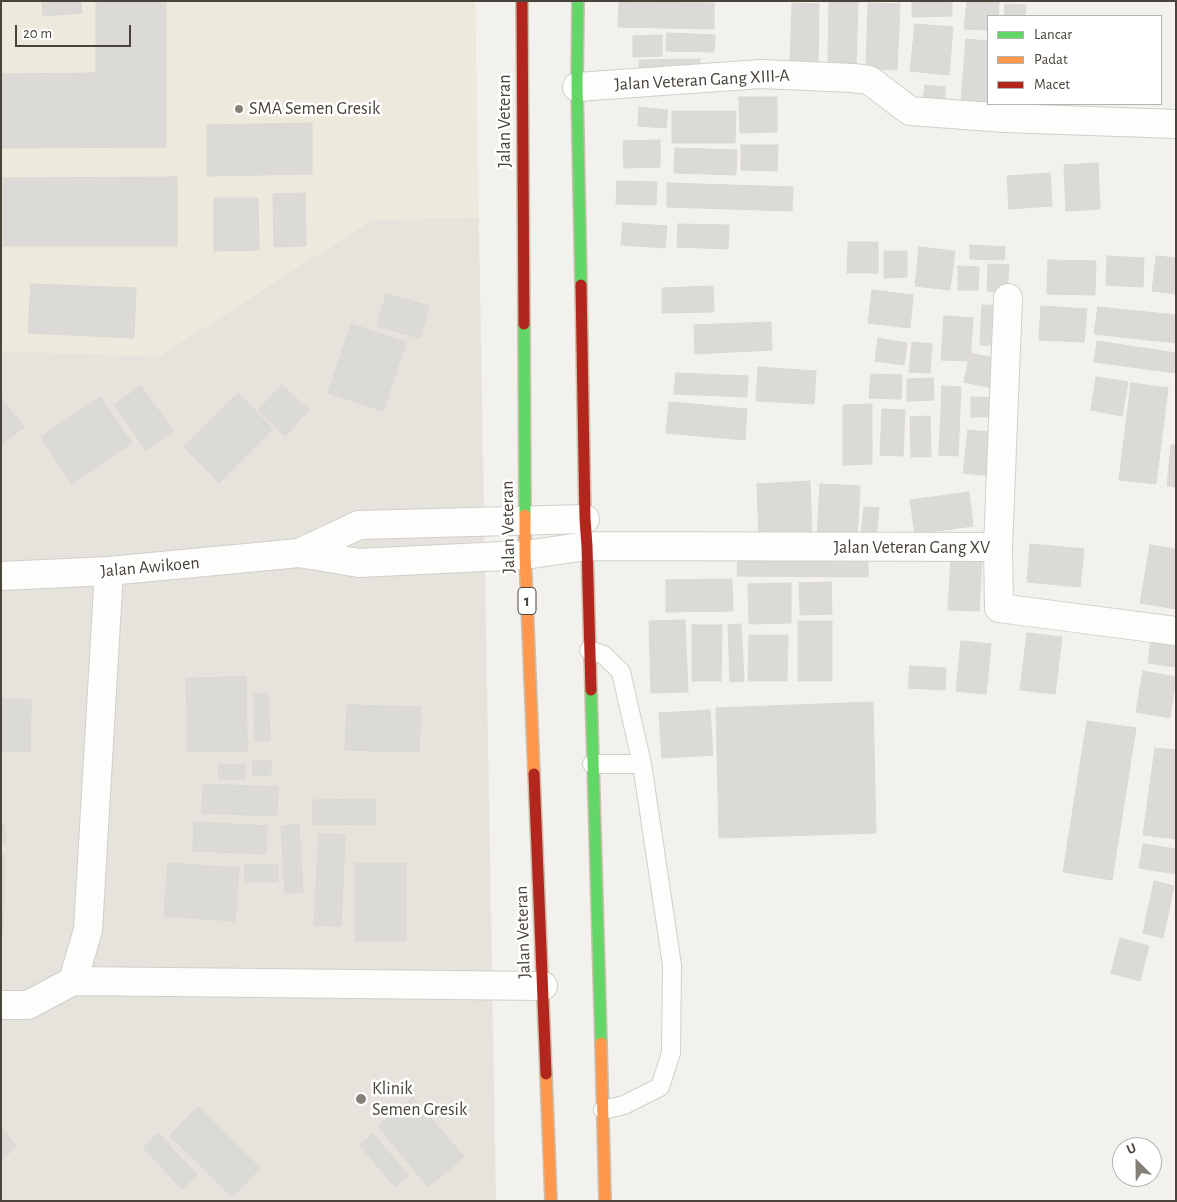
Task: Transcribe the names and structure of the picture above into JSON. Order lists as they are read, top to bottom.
{
  "streets": {
    "highway": ["Jalan Veteran", "1"],
    "street": ["Jalan Veteran Gang XIII-A", "Jalan Veteran Gang XV", "Jalan Awikoen"]
  },
  "crossings": [
    ["Jalan Veteran", "Jalan Veteran Gang XV"],
    ["Jalan Veteran Gang XV", "Jalan Awikoen"]
  ],
  "places": ["SMA Semen Gresik", "Klinik Semen Gresik"],
  "legend": ["Lancar", "Padat", "Macet"],
  "scale_bar": "20 m",
  "north": "top left"
}
